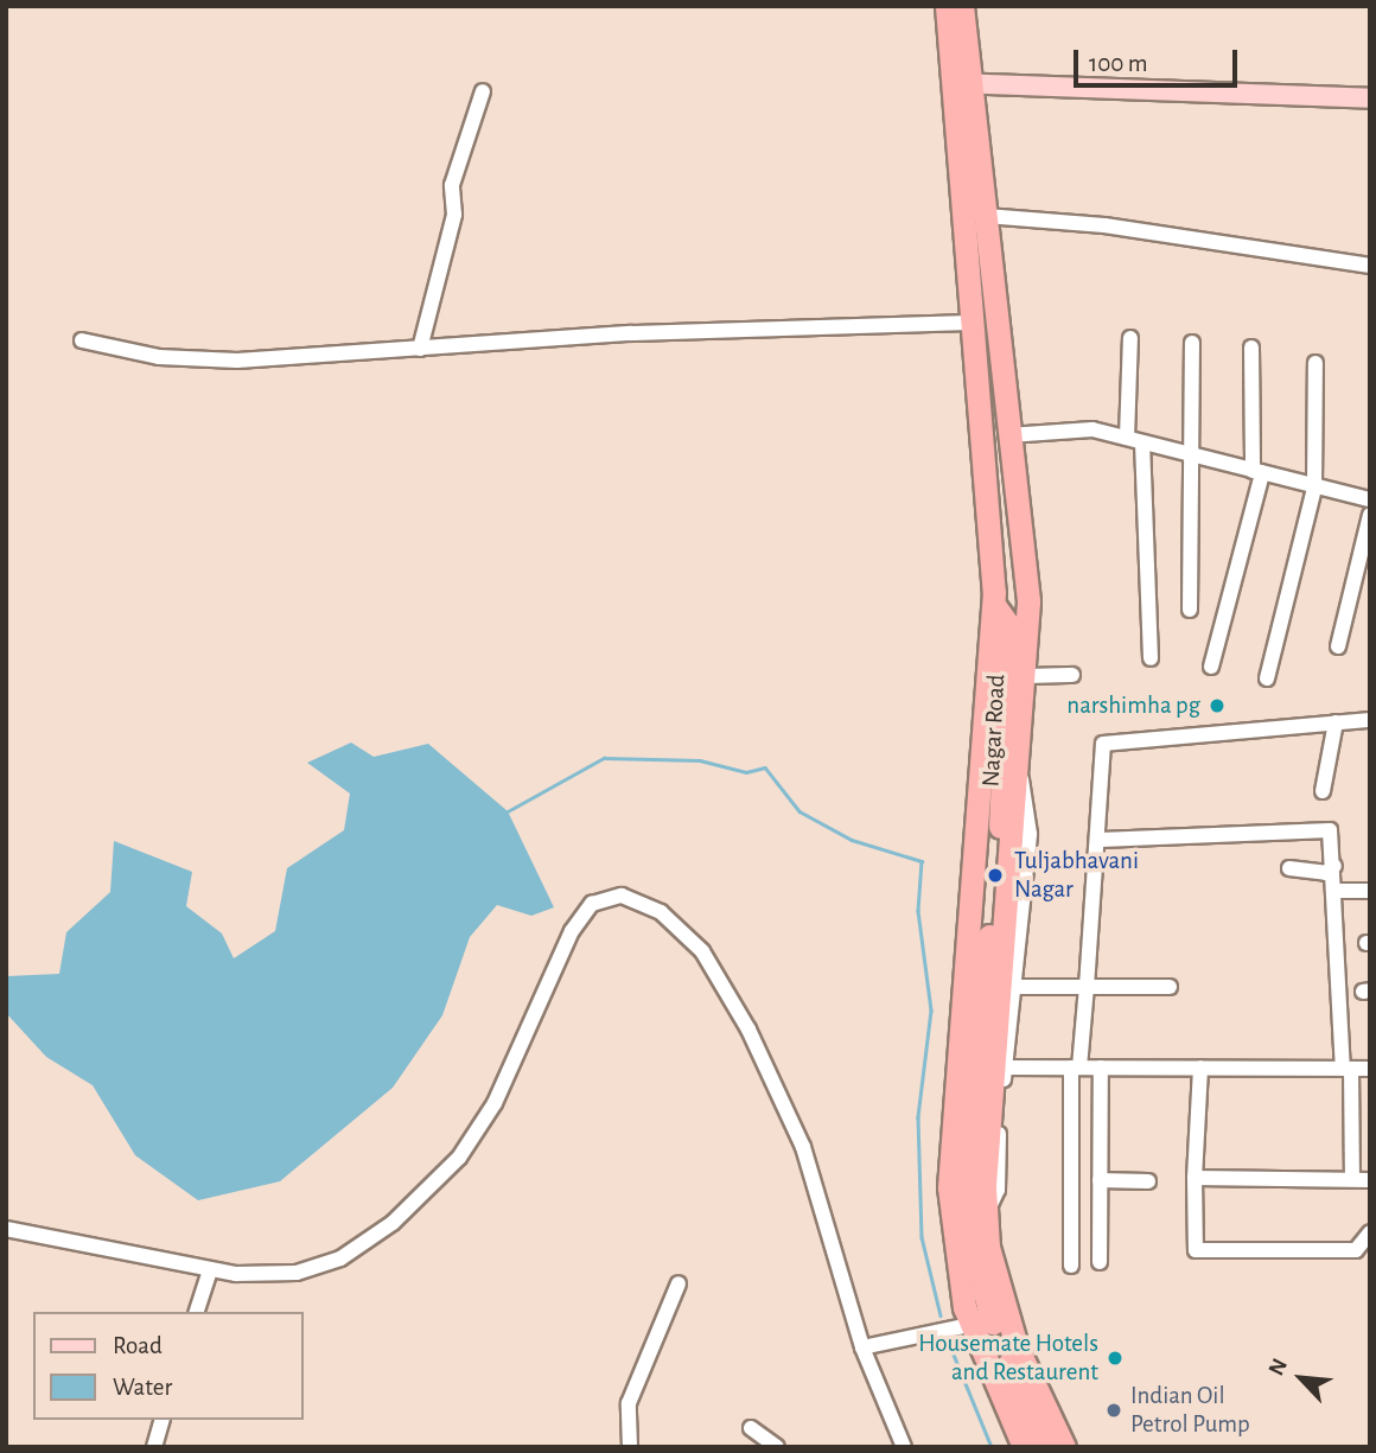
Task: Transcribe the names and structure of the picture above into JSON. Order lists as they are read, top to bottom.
{
  "streets": {
    "highway": ["Nagar Road"]
  },
  "places": [
    "narshimha pg",
    "Tuljabhavani Nagar",
    "Housemate Hotels and Restaurent",
    "Indian Oil Petrol Pump"
  ],
  "legend": ["Road", "Water"],
  "scale_bar": "100 m",
  "north": "top left"
}
